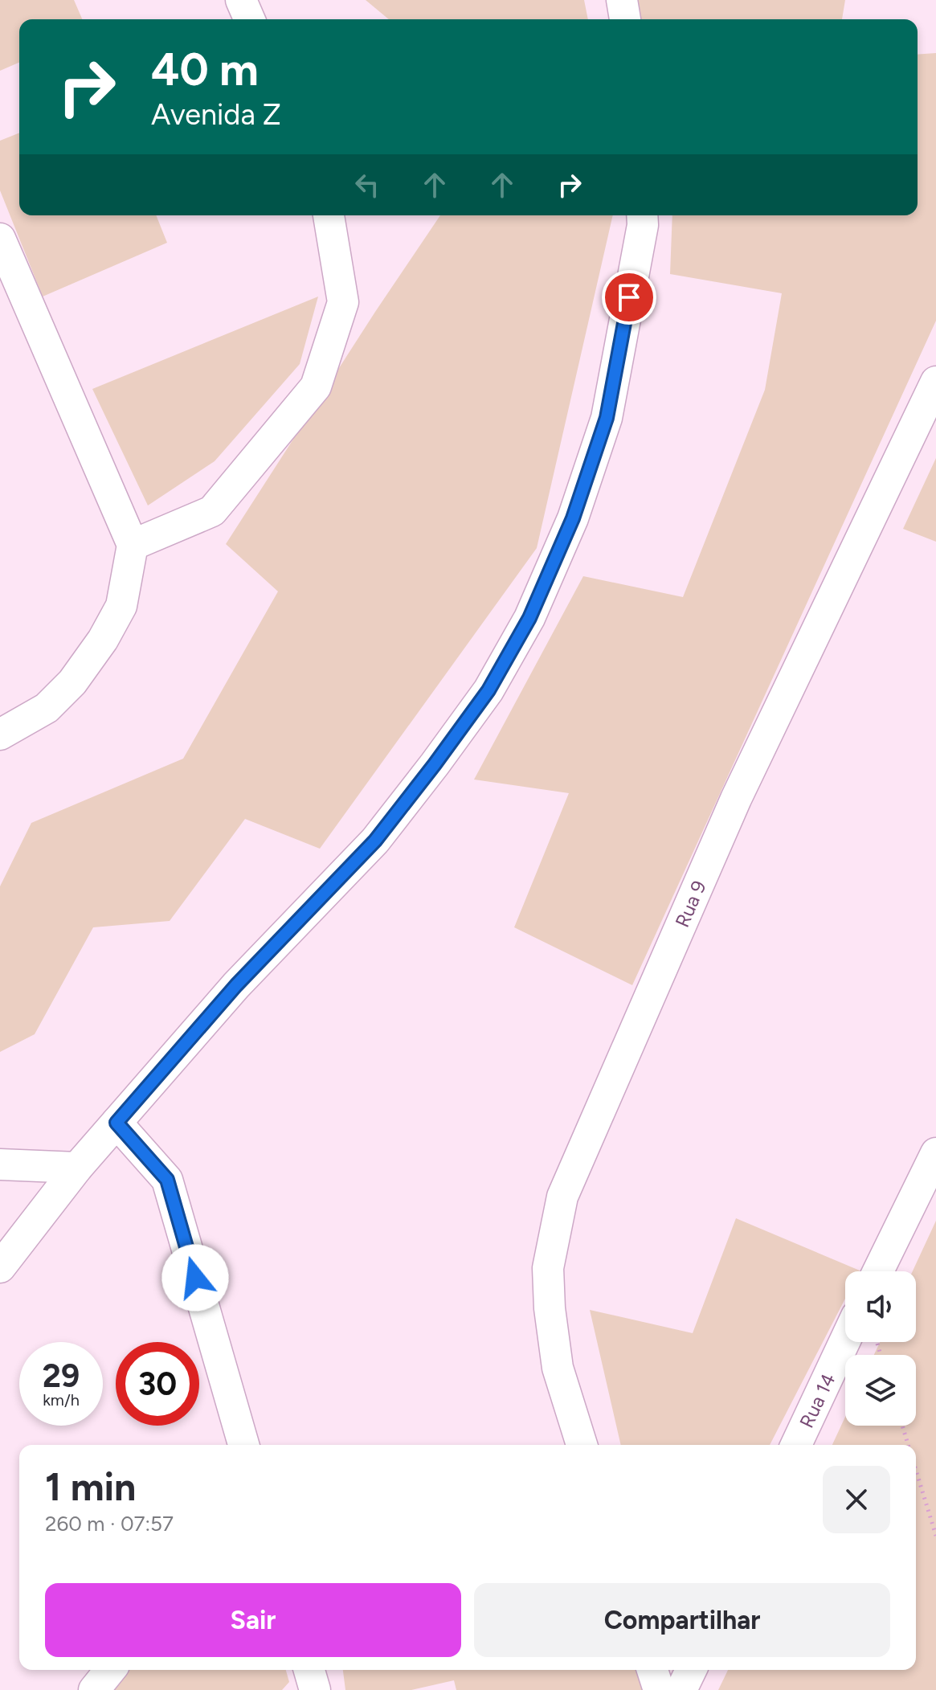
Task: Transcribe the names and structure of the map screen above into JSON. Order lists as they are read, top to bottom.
{
  "streets": {
    "street": ["Rua 9", "Rua 14"]
  },
  "page": {
    "turn": ["40 m", "Avenida Z"],
    "speed": "29 km/h",
    "limit": "30",
    "heading": ["1 min", "260 m · 07:57"],
    "buttons": ["Sair", "Compartilhar"]
  }
}
